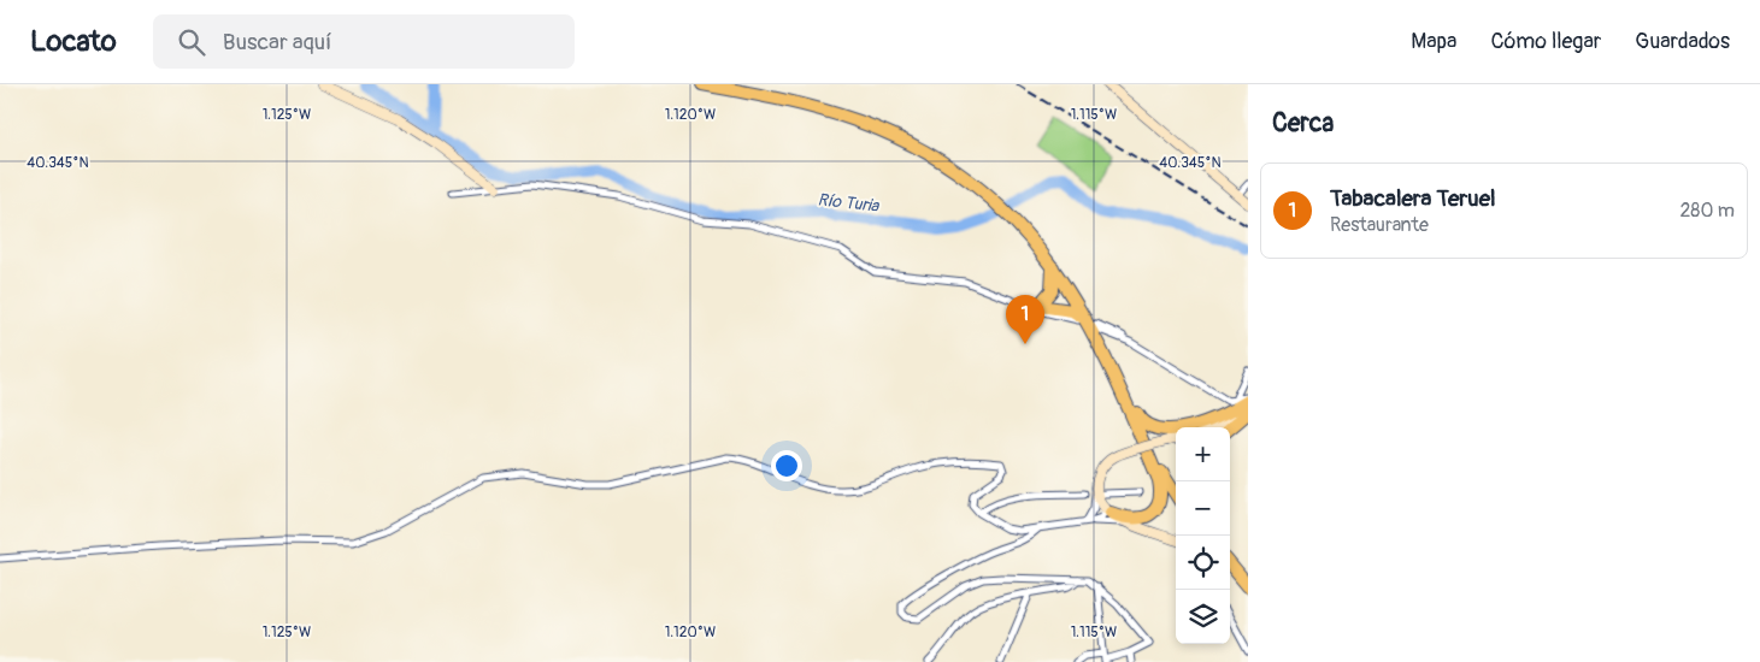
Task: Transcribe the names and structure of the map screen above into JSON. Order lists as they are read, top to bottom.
{
  "water": ["Río Turia"],
  "page": {
    "header": "Locato",
    "search": "Buscar aquí",
    "nav": ["Mapa", "Cómo llegar", "Guardados"],
    "heading": "Cerca",
    "list": [
      {
        "mark": "1",
        "name": "Tabacalera Teruel",
        "note": "Restaurante",
        "value": "280 m"
      }
    ],
    "pins": "1",
    "map_buttons": ["+", "−"]
  },
  "coordinates": [
    "1.125°W",
    "1.120°W",
    "1.115°W",
    "40.345°N"
  ]
}
